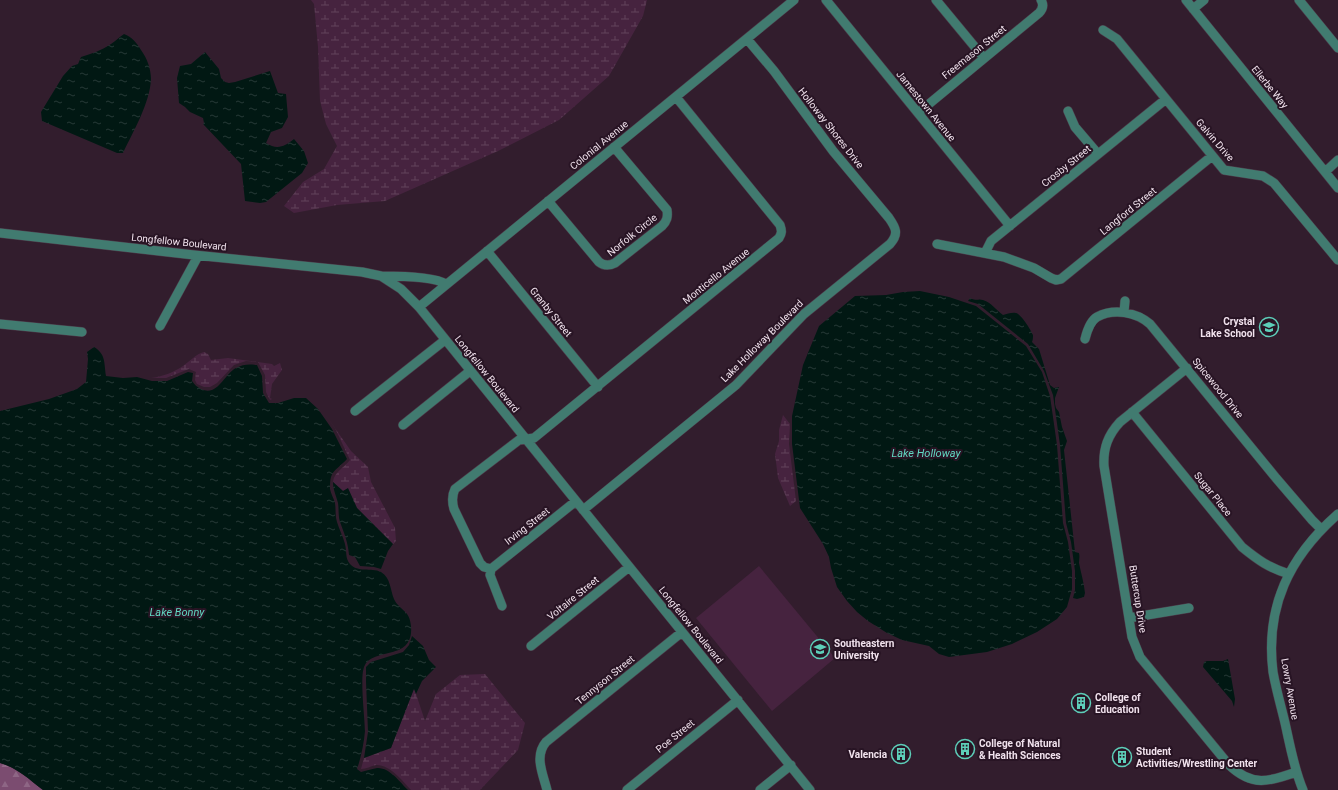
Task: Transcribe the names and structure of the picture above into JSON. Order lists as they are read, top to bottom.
{
  "streets": {
    "street": [
      "Freemason Street",
      "Ellerbe Way",
      "Jamestown Avenue",
      "Holloway Shores Drive",
      "Galvin Drive",
      "Colonial Avenue",
      "Crosby Street",
      "Langford Street",
      "Norfolk Circle",
      "Longfellow Boulevard",
      "Monticello Avenue",
      "Granby Street",
      "Lake Holloway Boulevard",
      "Spicewood Drive",
      "Sugar Place",
      "Irving Street",
      "Voltaire Street",
      "Buttercup Drive",
      "Tennyson Street",
      "Lowry Avenue",
      "Poe Street"
    ]
  },
  "crossings": [
    ["Freemason Street", "Jamestown Avenue"],
    ["Jamestown Avenue", "Crosby Street"],
    ["Holloway Shores Drive", "Colonial Avenue"],
    ["Holloway Shores Drive", "Lake Holloway Boulevard"],
    ["Galvin Drive", "Crosby Street"],
    ["Galvin Drive", "Langford Street"],
    ["Colonial Avenue", "Norfolk Circle"],
    ["Colonial Avenue", "Longfellow Boulevard"],
    ["Colonial Avenue", "Monticello Avenue"],
    ["Colonial Avenue", "Granby Street"],
    ["Crosby Street", "Langford Street"],
    ["Longfellow Boulevard", "Monticello Avenue"],
    ["Longfellow Boulevard", "Lake Holloway Boulevard"],
    ["Longfellow Boulevard", "Irving Street"],
    ["Longfellow Boulevard", "Voltaire Street"],
    ["Longfellow Boulevard", "Tennyson Street"],
    ["Longfellow Boulevard", "Poe Street"],
    ["Monticello Avenue", "Granby Street"],
    ["Monticello Avenue", "Irving Street"],
    ["Spicewood Drive", "Buttercup Drive"],
    ["Spicewood Drive", "Lowry Avenue"],
    ["Sugar Place", "Buttercup Drive"],
    ["Sugar Place", "Lowry Avenue"],
    ["Buttercup Drive", "Lowry Avenue"]
  ],
  "water": ["Lake Holloway", "Lake Bonny"],
  "places": {
    "school or university": ["Crystal Lake School", "Southeastern University"],
    "building": [
      "College of Education",
      "College of Natural & Health Sciences",
      "Valencia",
      "Student Activities/Wrestling Center"
    ]
  }
}
